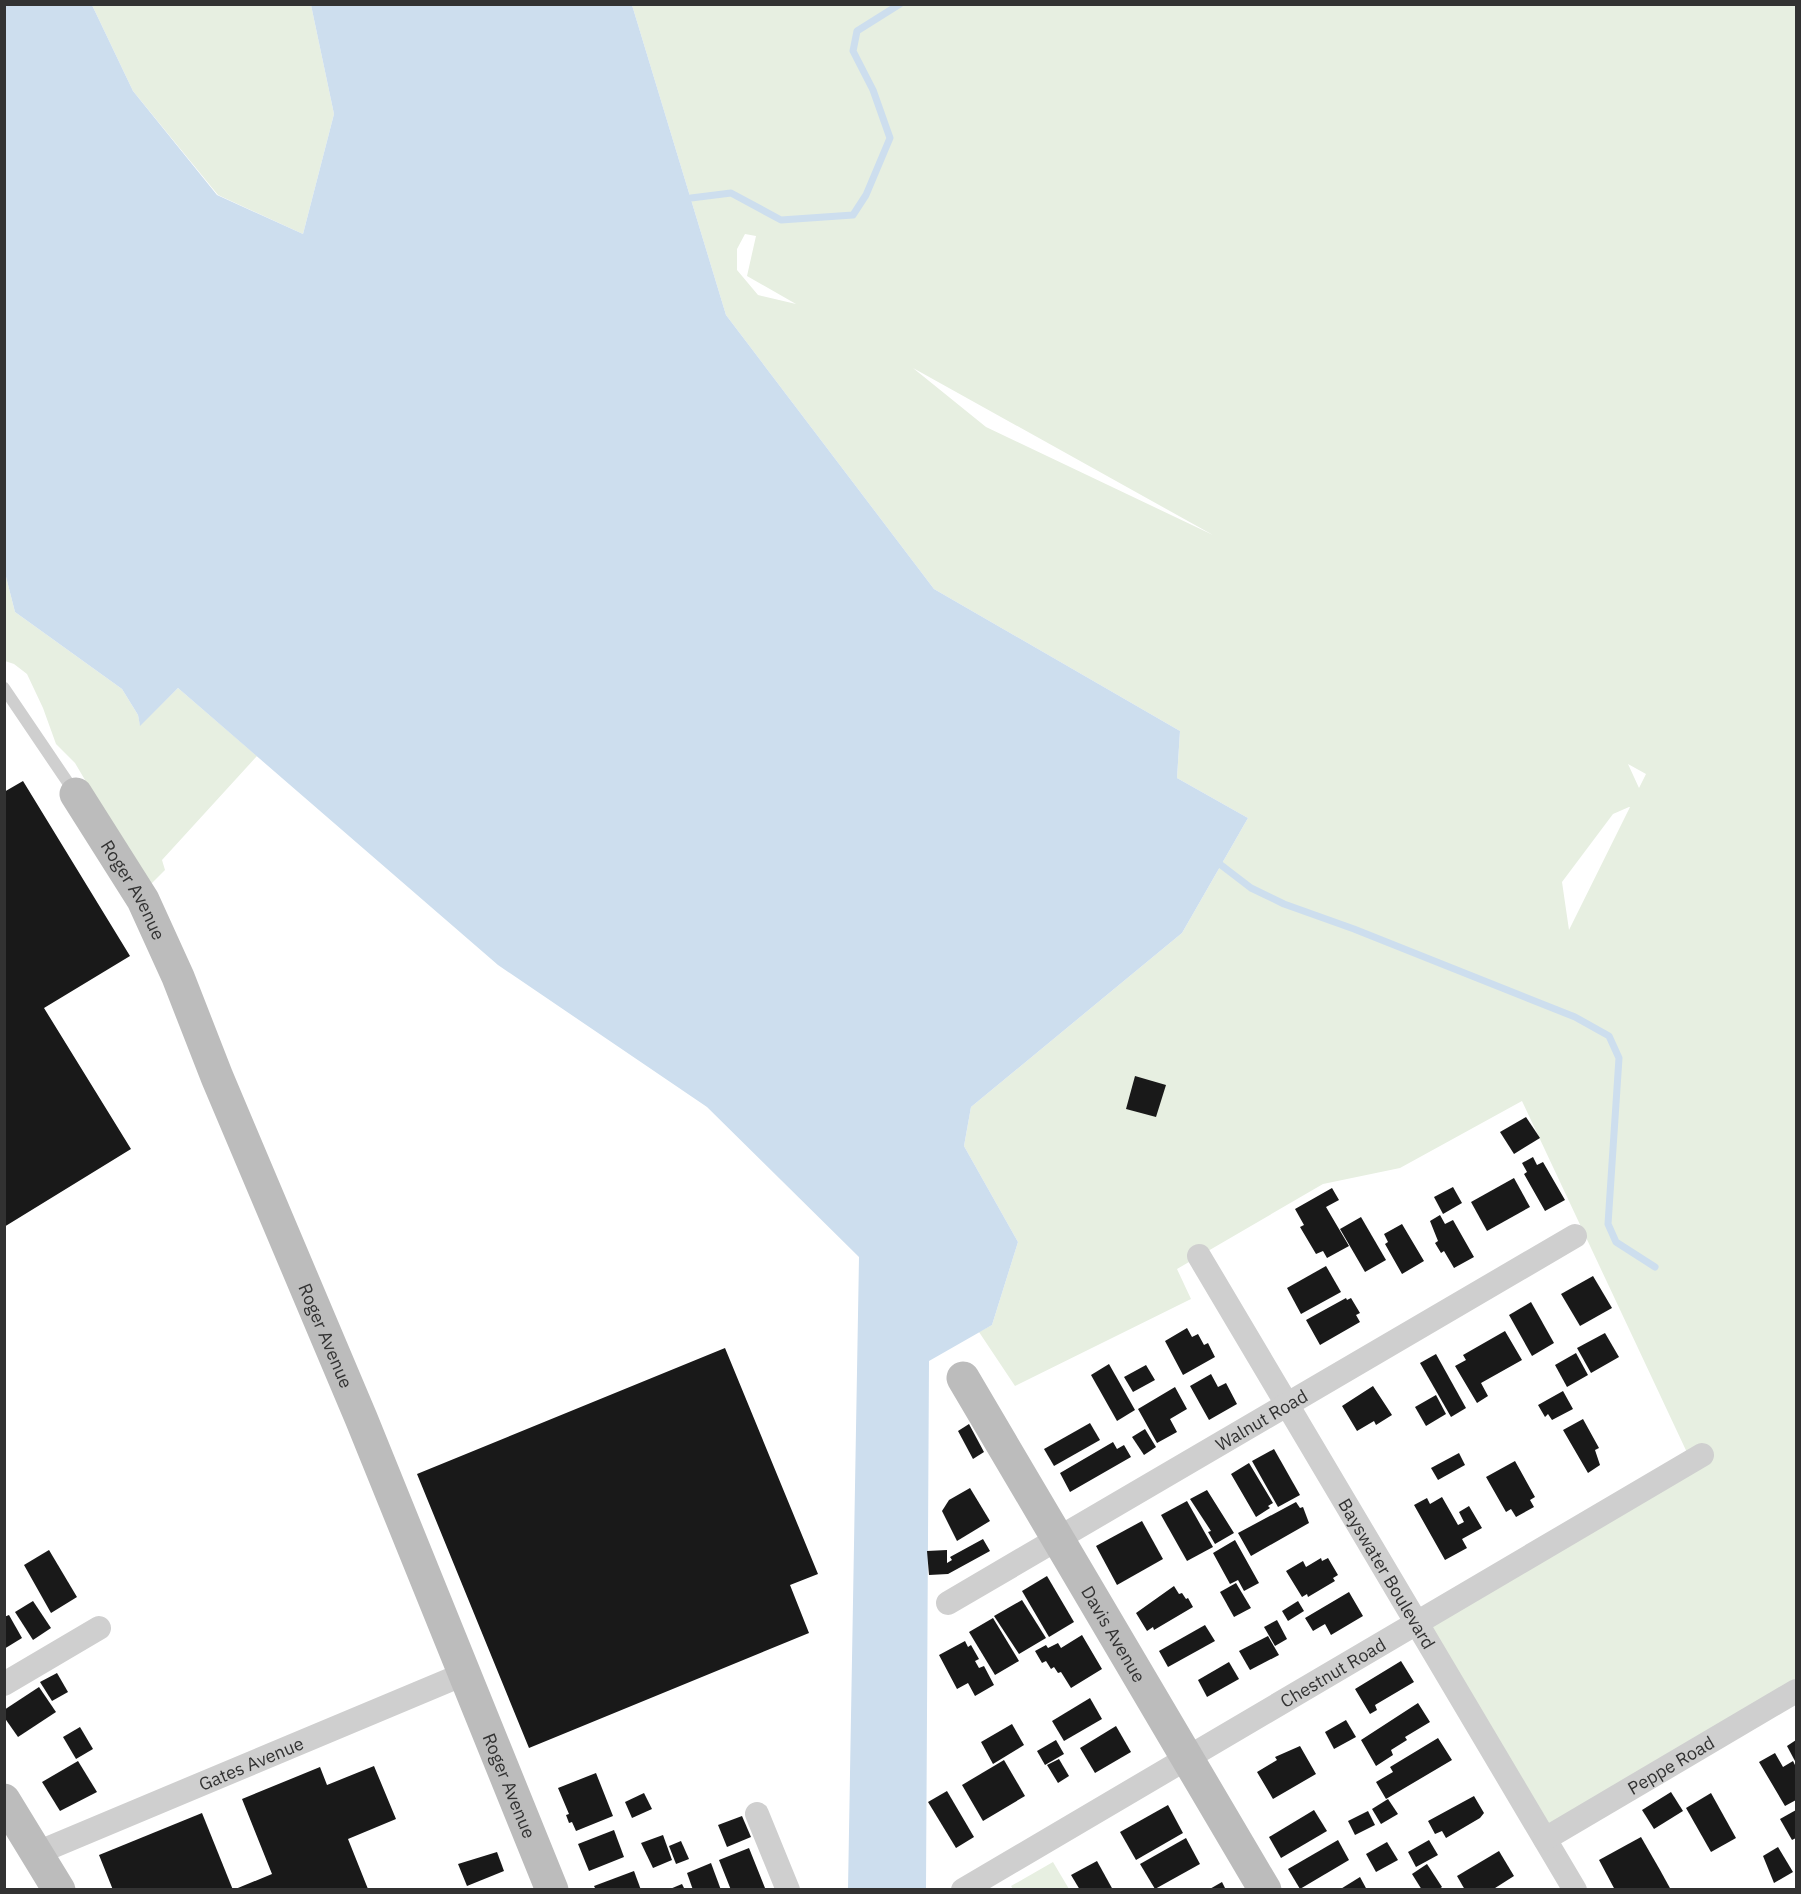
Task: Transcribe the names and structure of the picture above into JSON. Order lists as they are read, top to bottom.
{
  "streets": {
    "street": [
      "Roger Avenue",
      "Walnut Road",
      "Bayswater Boulevard",
      "Davis Avenue",
      "Chestnut Road",
      "Gates Avenue",
      "Peppe Road"
    ]
  },
  "crossings": [
    ["Roger Avenue", "Gates Avenue"],
    ["Walnut Road", "Bayswater Boulevard"],
    ["Walnut Road", "Davis Avenue"],
    ["Bayswater Boulevard", "Chestnut Road"],
    ["Bayswater Boulevard", "Peppe Road"],
    ["Davis Avenue", "Chestnut Road"]
  ]
}
